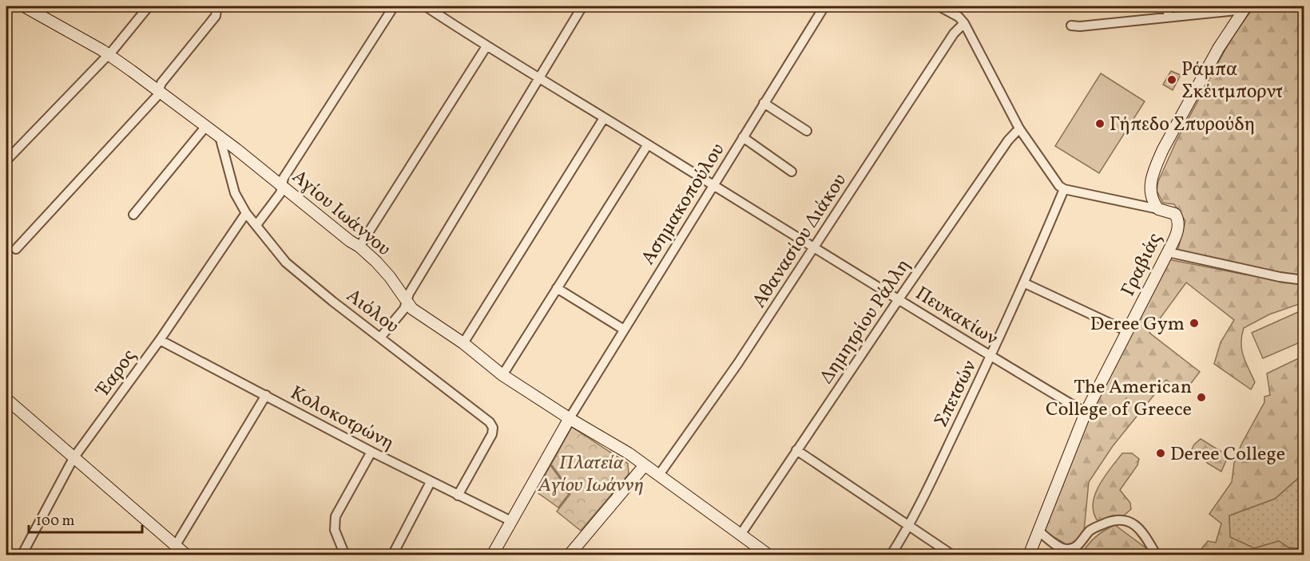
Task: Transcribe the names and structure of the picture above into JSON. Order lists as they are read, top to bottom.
{
  "streets": {
    "street": [
      "Ασημακοπούλου",
      "Αγίου Ιωάννου",
      "Αθανασίου Διάκου",
      "Γραβιάς",
      "Αιόλου",
      "Πευκακίων",
      "Δημητρίου Ράλλη",
      "Έαρος",
      "Σπετσών",
      "Κολοκοτρώνη"
    ]
  },
  "crossings": [
    ["Ασημακοπούλου", "Αγίου Ιωάννου"],
    ["Ασημακοπούλου", "Πευκακίων"],
    ["Αγίου Ιωάννου", "Αθανασίου Διάκου"],
    ["Αγίου Ιωάννου", "Αιόλου"],
    ["Αγίου Ιωάννου", "Δημητρίου Ράλλη"],
    ["Αθανασίου Διάκου", "Πευκακίων"],
    ["Γραβιάς", "Πευκακίων"],
    ["Αιόλου", "Έαρος"],
    ["Αιόλου", "Κολοκοτρώνη"],
    ["Πευκακίων", "Δημητρίου Ράλλη"],
    ["Πευκακίων", "Σπετσών"],
    ["Έαρος", "Κολοκοτρώνη"]
  ],
  "parks": ["Πλατεία Αγίου Ιωάννη"],
  "places": [
    "Ράμπα Σκέιτμπορντ",
    "Γήπεδο Σπυρούδη",
    "Deree Gym",
    "The American College of Greece",
    "Deree College"
  ],
  "scale_bar": "100 m"
}
